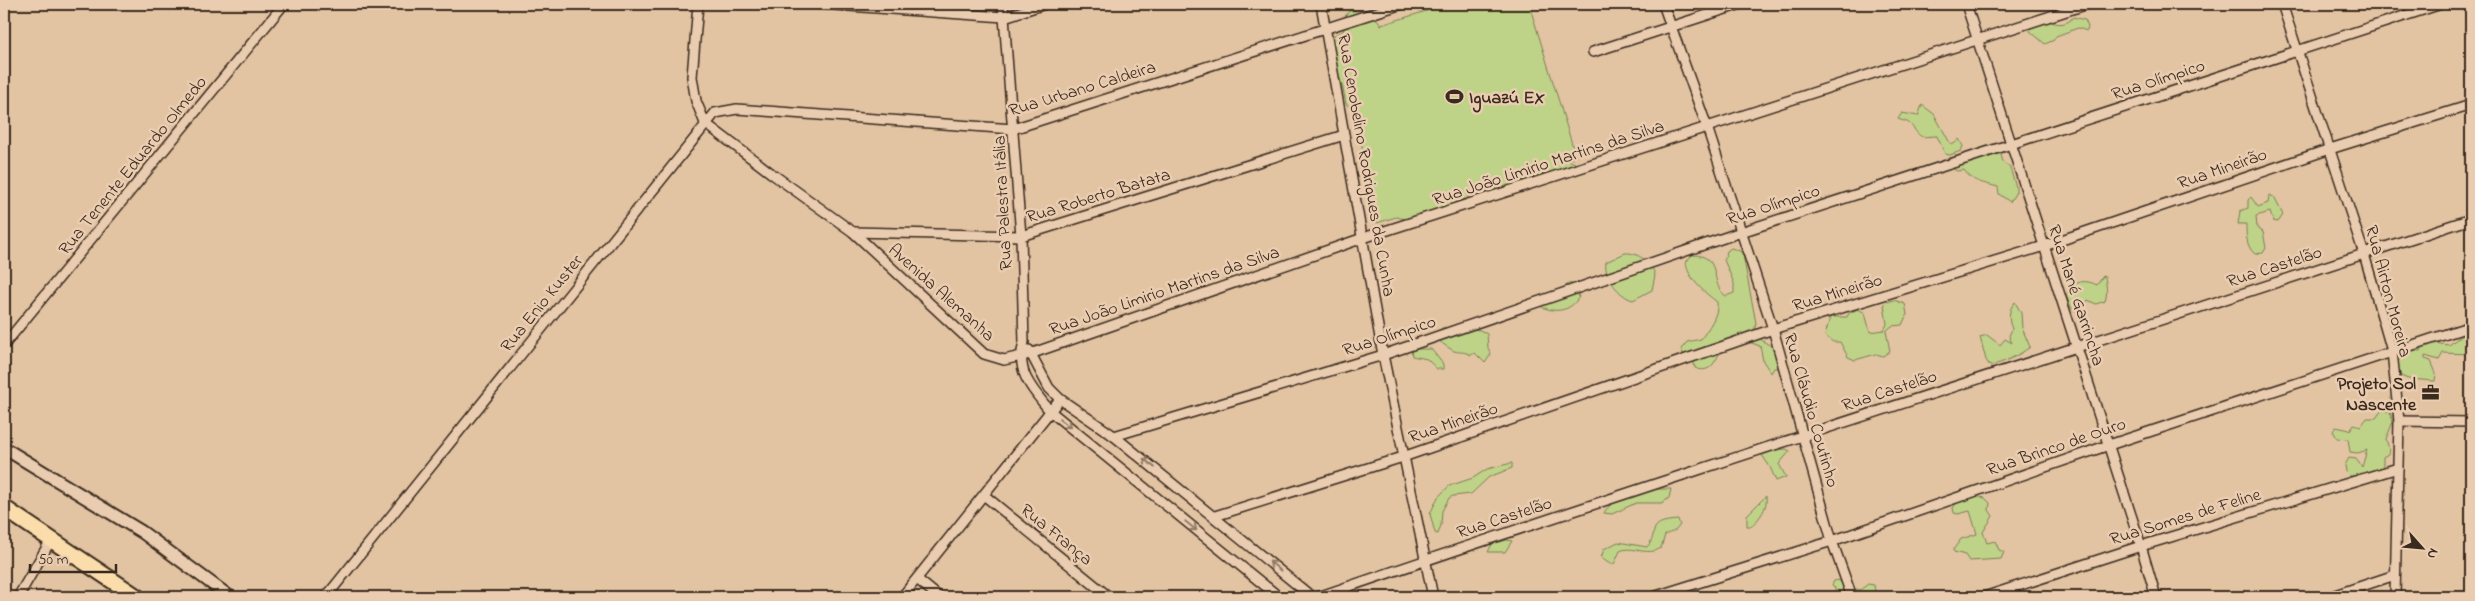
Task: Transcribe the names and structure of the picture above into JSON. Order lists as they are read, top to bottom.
{
  "streets": {
    "street": [
      "Rua Olímpico",
      "Rua Urbano Caldeira",
      "Rua João Limirio Martins da Silva",
      "Rua Tenente Eduardo Olmedo",
      "Rua Cenobelino Rodrigues da Cunha",
      "Rua Mineirão",
      "Rua Roberto Batata",
      "Rua Palestra Itália",
      "Rua Castelão",
      "Rua Airton Moreira",
      "Avenida Alemanha",
      "Rua Mané Garrincha",
      "Rua Enio Kuster",
      "Rua Cláudio Coutinho",
      "Rua Brinco de Ouro",
      "Rua Somes de Feline",
      "Rua França"
    ]
  },
  "crossings": [
    ["Rua Olímpico", "Rua Cenobelino Rodrigues da Cunha"],
    ["Rua Olímpico", "Rua Airton Moreira"],
    ["Rua Olímpico", "Rua Mané Garrincha"],
    ["Rua Olímpico", "Rua Cláudio Coutinho"],
    ["Rua Urbano Caldeira", "Rua Cenobelino Rodrigues da Cunha"],
    ["Rua Urbano Caldeira", "Rua Palestra Itália"],
    ["Rua Urbano Caldeira", "Avenida Alemanha"],
    ["Rua Urbano Caldeira", "Rua Enio Kuster"],
    ["Rua João Limirio Martins da Silva", "Rua Cenobelino Rodrigues da Cunha"],
    ["Rua João Limirio Martins da Silva", "Rua Palestra Itália"],
    ["Rua João Limirio Martins da Silva", "Avenida Alemanha"],
    ["Rua João Limirio Martins da Silva", "Rua Mané Garrincha"],
    ["Rua João Limirio Martins da Silva", "Rua Cláudio Coutinho"],
    ["Rua Cenobelino Rodrigues da Cunha", "Rua Mineirão"],
    ["Rua Cenobelino Rodrigues da Cunha", "Rua Roberto Batata"],
    ["Rua Cenobelino Rodrigues da Cunha", "Rua Castelão"],
    ["Rua Mineirão", "Rua Airton Moreira"],
    ["Rua Mineirão", "Rua Mané Garrincha"],
    ["Rua Mineirão", "Rua Cláudio Coutinho"],
    ["Rua Roberto Batata", "Rua Palestra Itália"],
    ["Rua Roberto Batata", "Avenida Alemanha"],
    ["Rua Palestra Itália", "Avenida Alemanha"],
    ["Rua Castelão", "Rua Airton Moreira"],
    ["Rua Castelão", "Rua Mané Garrincha"],
    ["Rua Castelão", "Rua Cláudio Coutinho"],
    ["Rua Airton Moreira", "Rua Brinco de Ouro"],
    ["Rua Airton Moreira", "Rua Somes de Feline"],
    ["Avenida Alemanha", "Rua Enio Kuster"],
    ["Rua Mané Garrincha", "Rua Brinco de Ouro"],
    ["Rua Mané Garrincha", "Rua Somes de Feline"],
    ["Rua Cláudio Coutinho", "Rua Brinco de Ouro"]
  ],
  "places": {
    "sports": ["Iguazú EX"],
    "office": ["Projeto Sol Nascente"]
  },
  "scale_bar": "50 m",
  "north": "bottom right"
}
